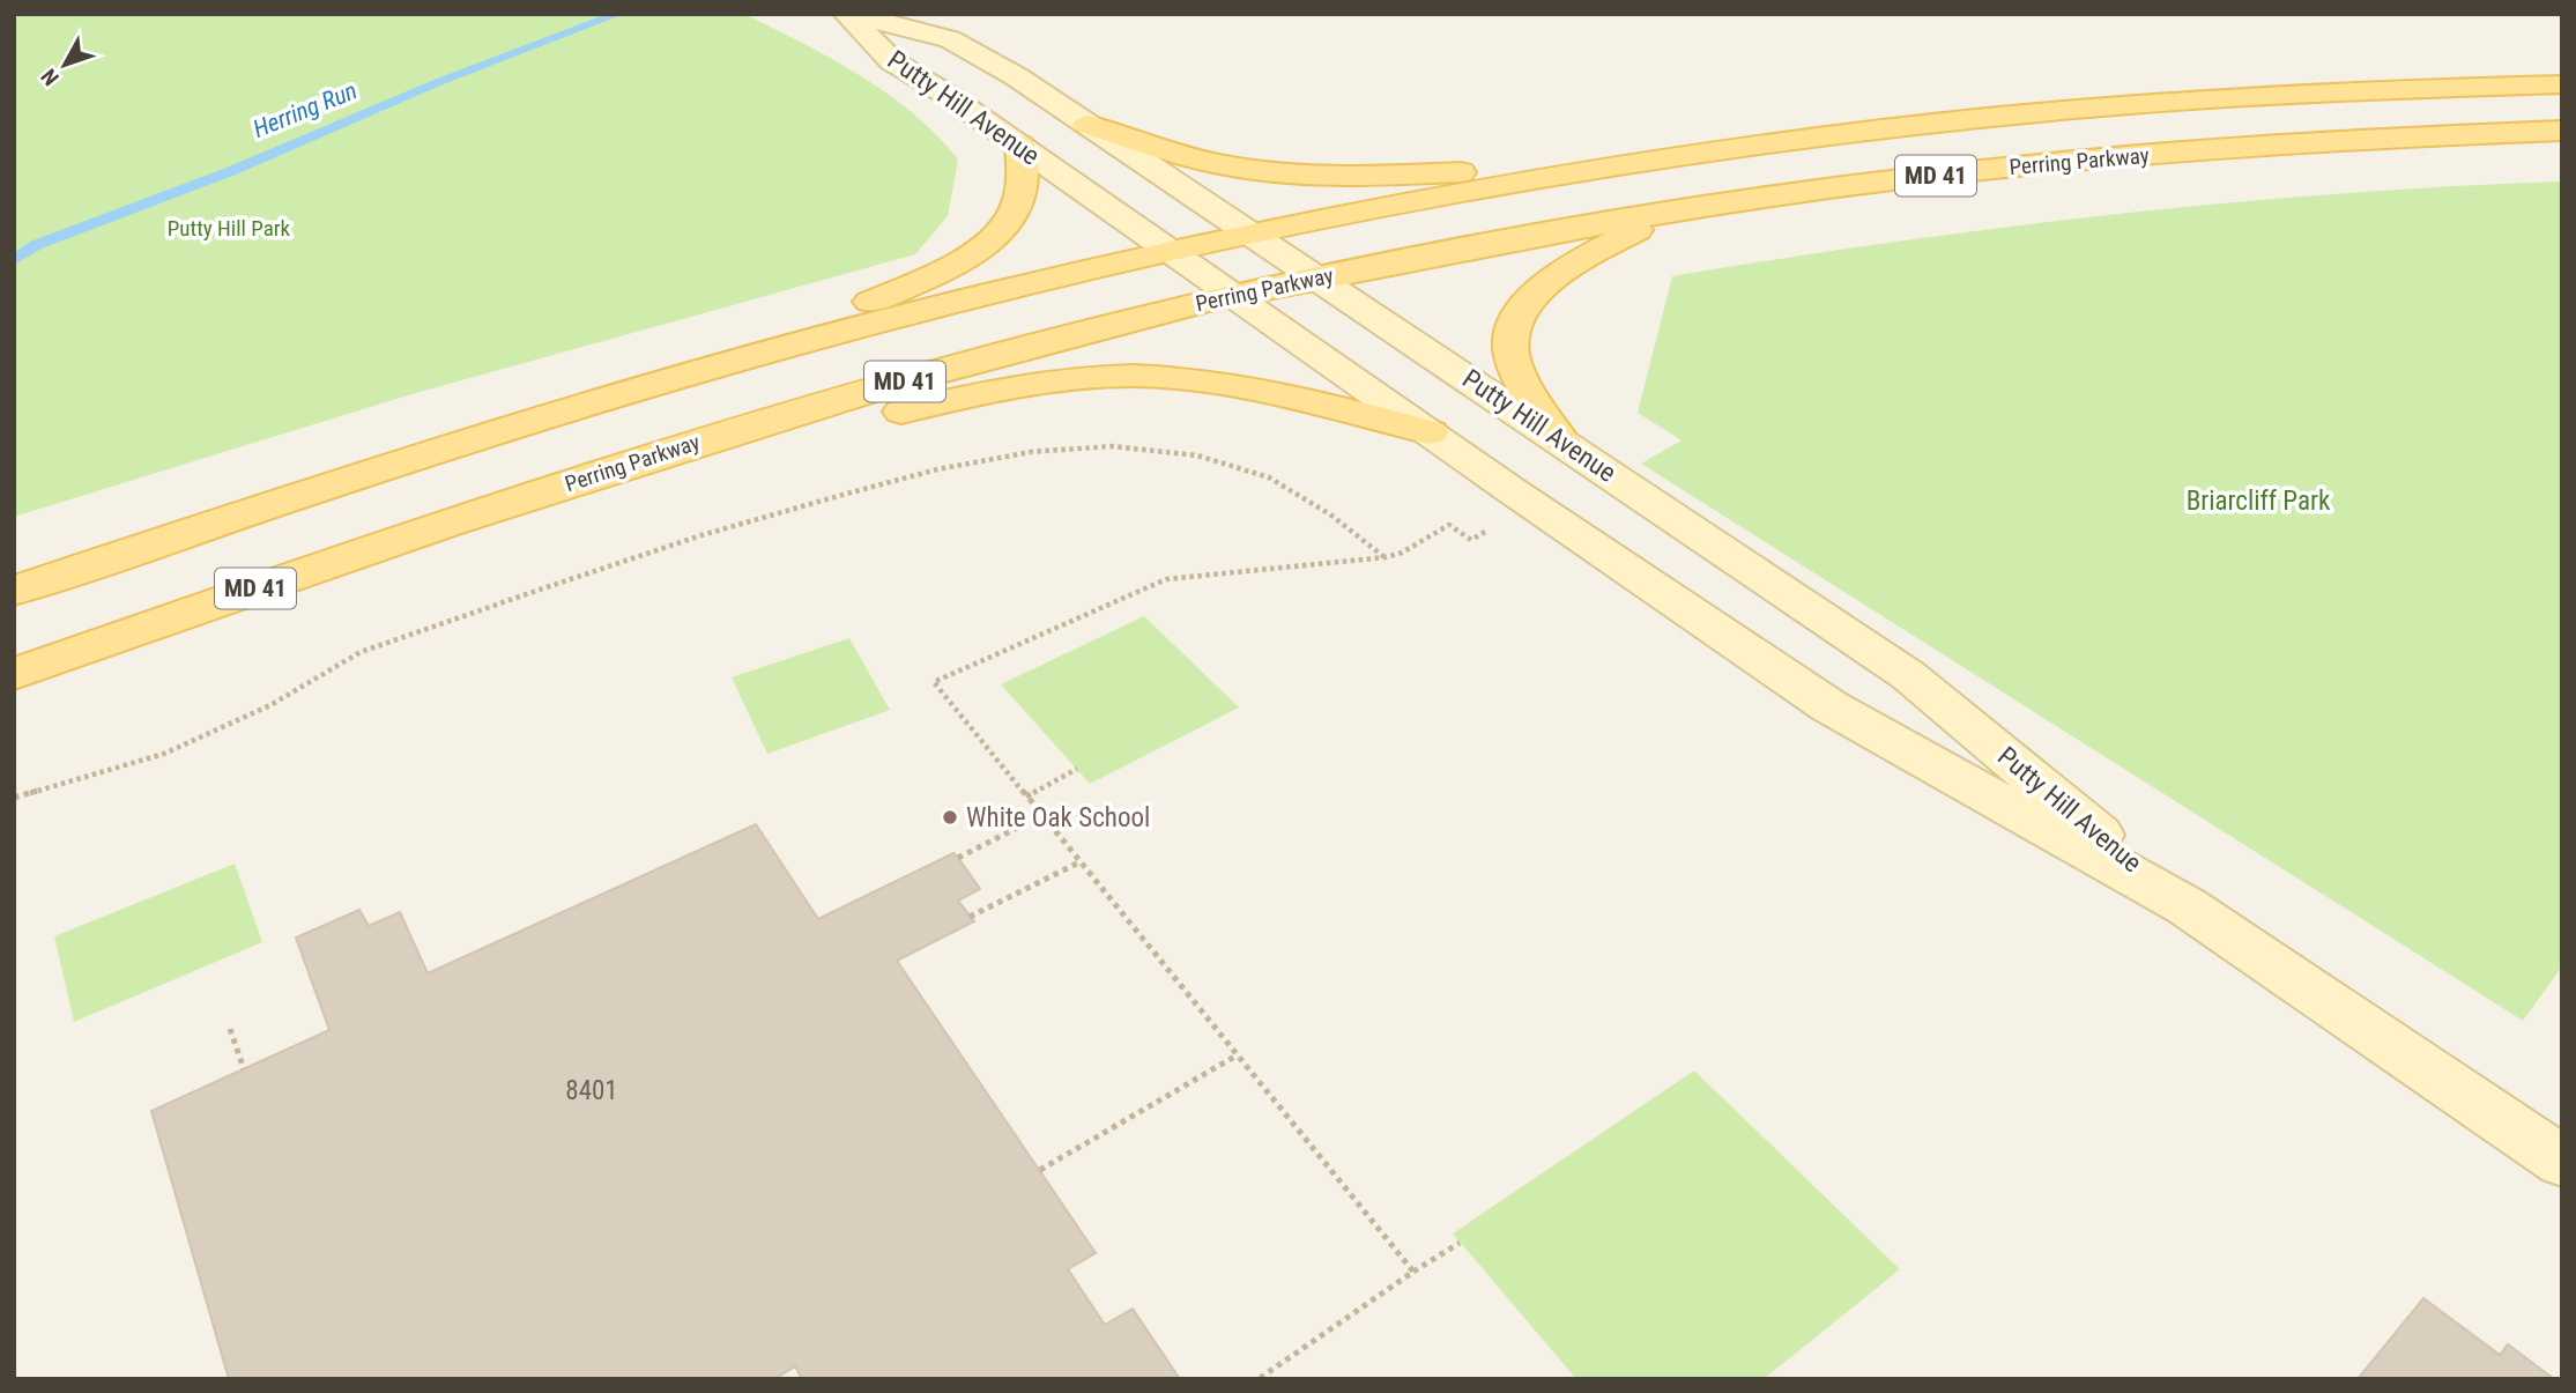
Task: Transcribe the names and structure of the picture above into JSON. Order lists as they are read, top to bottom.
{
  "streets": {
    "main road": ["Perring Parkway", "MD 41"],
    "street": ["Putty Hill Avenue"]
  },
  "crossings": [
    ["Putty Hill Avenue", "Perring Parkway"]
  ],
  "water": ["Herring Run"],
  "parks": ["Putty Hill Park", "Briarcliff Park"],
  "places": ["White Oak School"],
  "house_numbers": ["8401"],
  "north": "bottom left"
}
